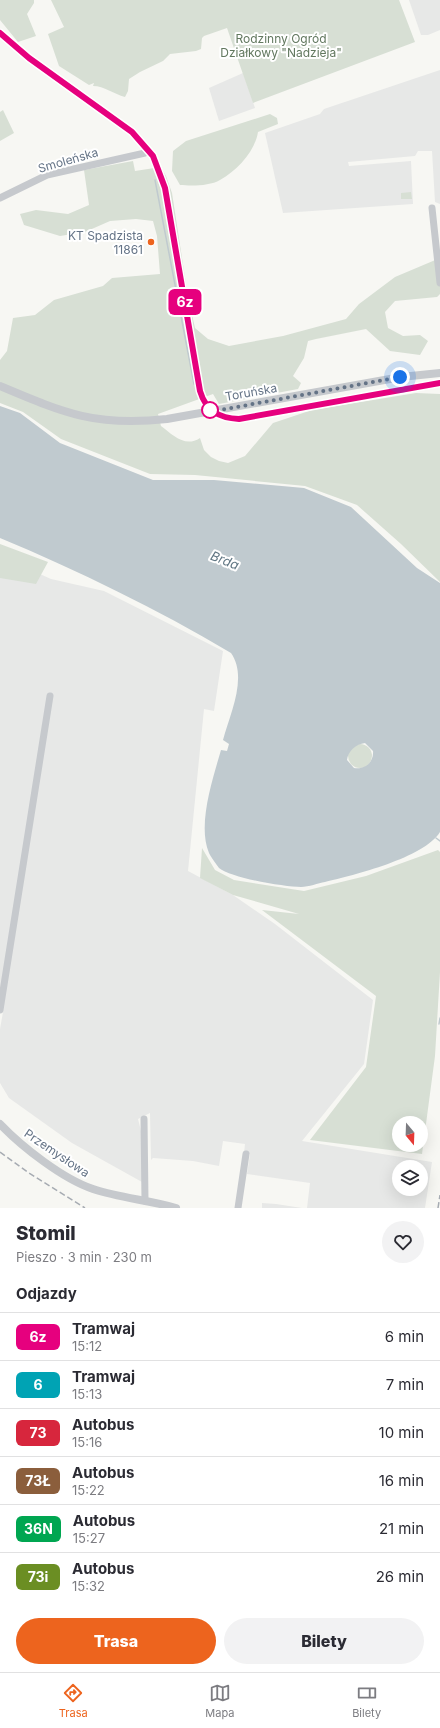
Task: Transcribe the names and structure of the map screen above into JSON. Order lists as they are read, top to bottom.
{
  "streets": {
    "street": ["Smoleńska", "Toruńska", "Przemysłowa"]
  },
  "water": ["Brda"],
  "parks": ["Rodzinny Ogród Działkowy \"Nadzieja\""],
  "places": ["KT Spadzista 11861"],
  "lines": ["tram line 6z"],
  "north": "bottom",
  "page": {
    "on_map": "6z",
    "heading": [
      ["Stomil", "Pieszo · 3 min · 230 m"],
      "Odjazdy"
    ],
    "list": [
      {
        "mark": "6z",
        "name": "Tramwaj",
        "note": "15:12",
        "value": "6 min"
      },
      {
        "mark": "6",
        "name": "Tramwaj",
        "note": "15:13",
        "value": "7 min"
      },
      {
        "mark": "73",
        "name": "Autobus",
        "note": "15:16",
        "value": "10 min"
      },
      {
        "mark": "73Ł",
        "name": "Autobus",
        "note": "15:22",
        "value": "16 min"
      },
      {
        "mark": "36N",
        "name": "Autobus",
        "note": "15:27",
        "value": "21 min"
      },
      {
        "mark": "73i",
        "name": "Autobus",
        "note": "15:32",
        "value": "26 min"
      }
    ],
    "buttons": ["Trasa", "Bilety"],
    "tabs": ["Trasa", "Mapa", "Bilety"]
  }
}
